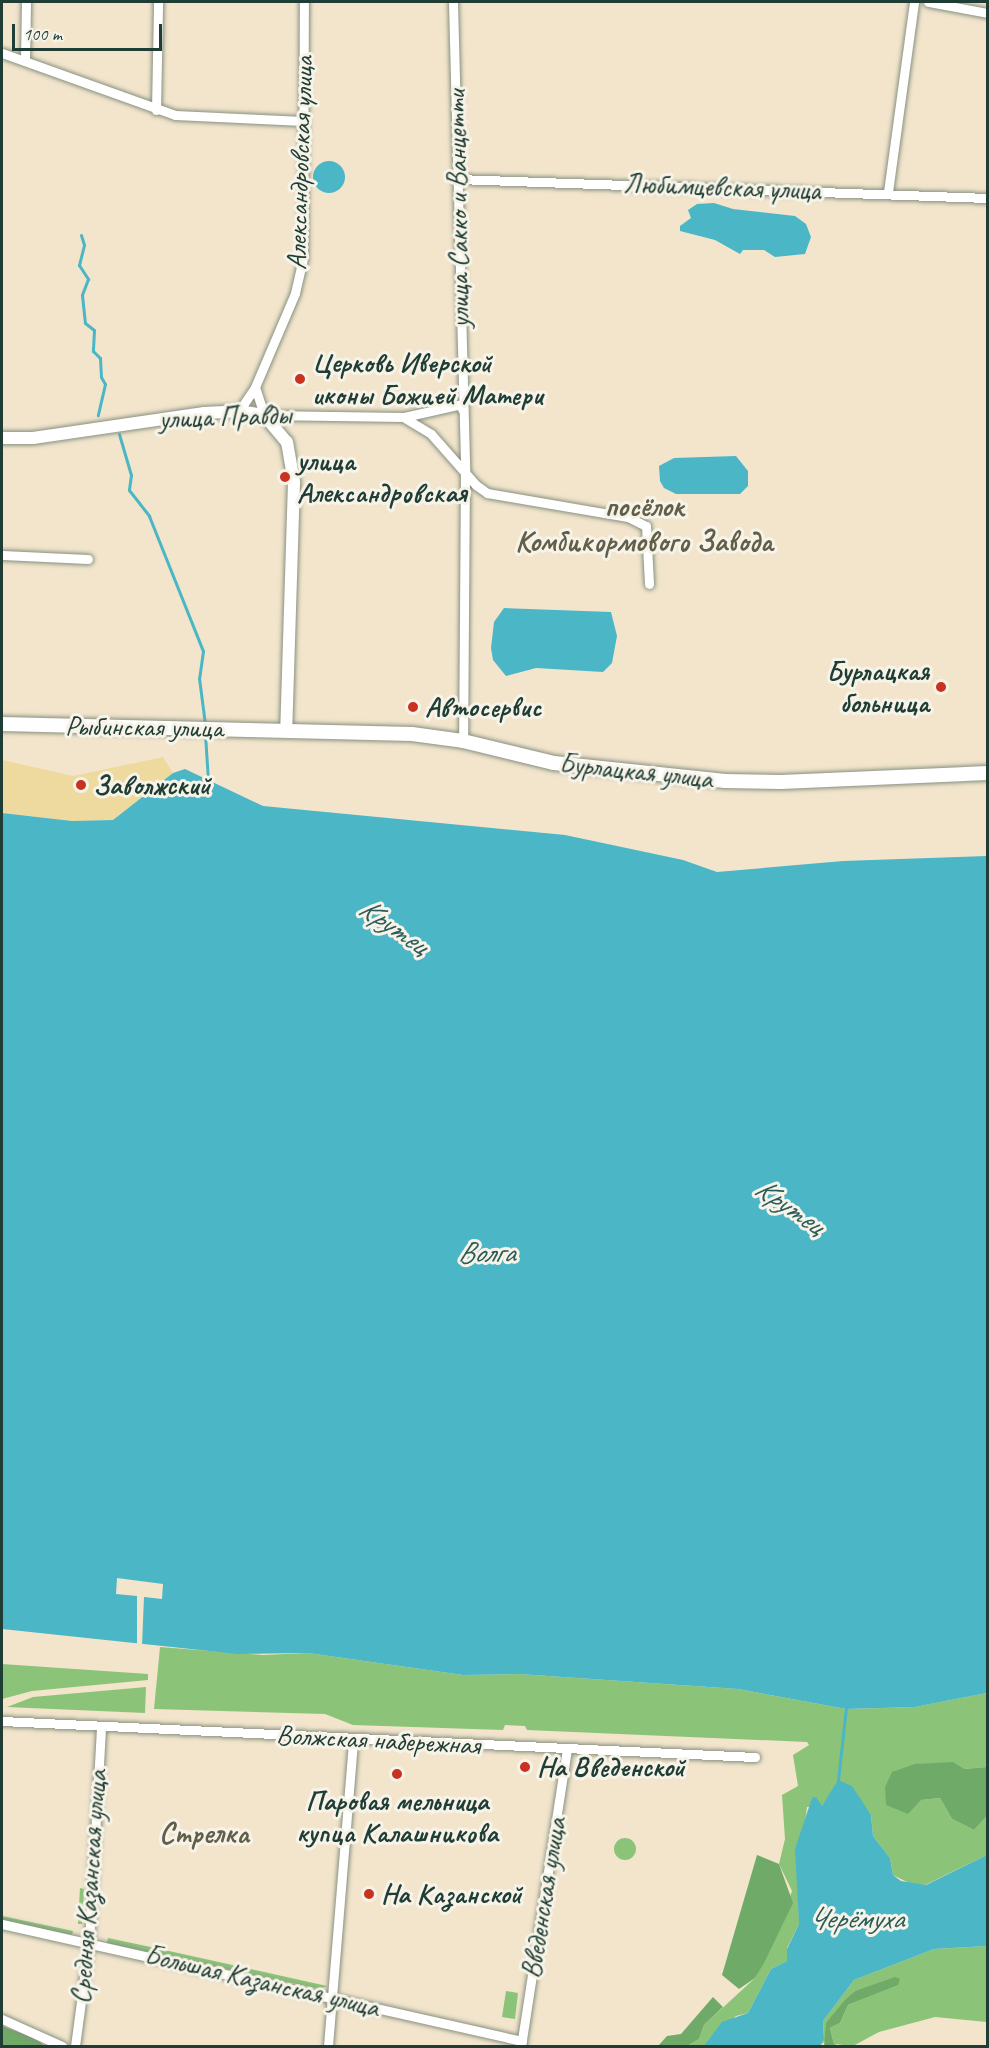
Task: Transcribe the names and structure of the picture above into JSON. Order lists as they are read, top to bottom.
{
  "streets": {
    "main road": ["Рыбинская улица", "Бурлацкая улица"],
    "street": [
      "Александровская улица",
      "Любимцевская улица",
      "улица Сакко и Ванцетти",
      "улица Правды",
      "Волжская набережная",
      "Средняя Казанская улица",
      "Введенская улица",
      "Большая Казанская улица"
    ]
  },
  "crossings": [
    ["Александровская улица", "улица Правды"],
    ["Любимцевская улица", "улица Сакко и Ванцетти"],
    ["улица Сакко и Ванцетти", "улица Правды"],
    ["Рыбинская улица", "Бурлацкая улица"],
    ["Волжская набережная", "Средняя Казанская улица"],
    ["Волжская набережная", "Введенская улица"],
    ["Средняя Казанская улица", "Большая Казанская улица"],
    ["Введенская улица", "Большая Казанская улица"]
  ],
  "districts": ["посёлок Комбикормового Завода", "Стрелка"],
  "water": ["Крутец", "Волга", "Черёмуха"],
  "places": [
    "Церковь Иверской иконы Божией Матери",
    "улица Александровская",
    "Бурлацкая больница",
    "Автосервис",
    "Заволжский",
    "На Введенской",
    "Паровая мельница купца Калашникова",
    "На Казанской"
  ],
  "scale_bar": "100 m"
}
